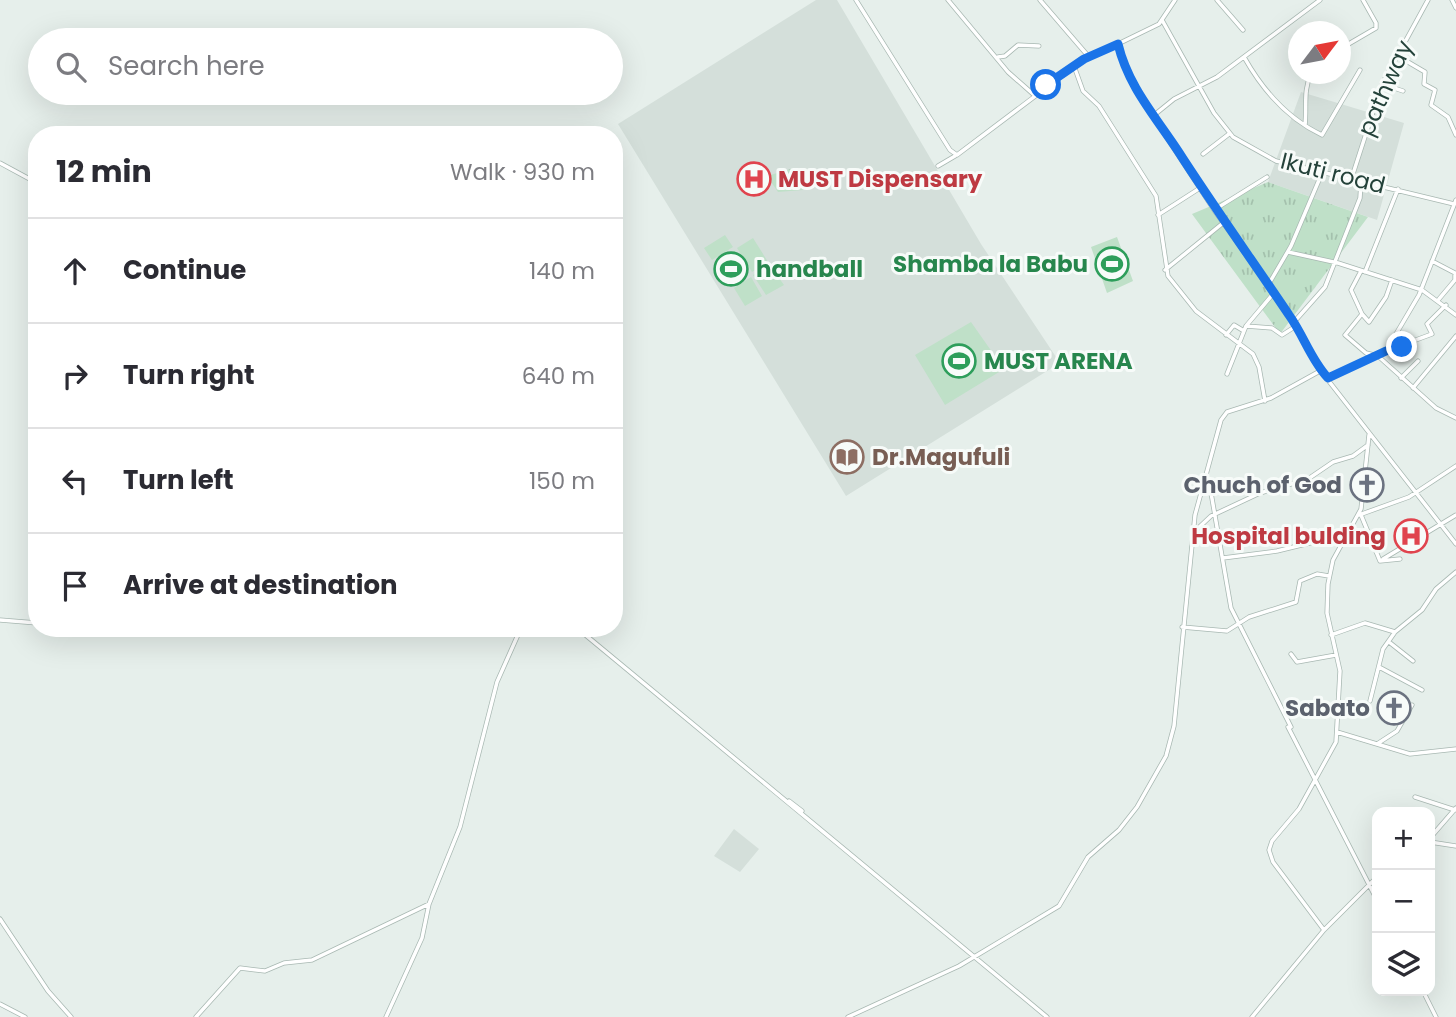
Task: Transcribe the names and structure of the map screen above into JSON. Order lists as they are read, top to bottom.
{
  "streets": {
    "street": ["pathway", "Ikuti road"]
  },
  "crossings": [
    ["pathway", "Ikuti road"]
  ],
  "places": {
    "hospital": ["MUST Dispensary", "Hospital bulding"],
    "sports": ["Shamba la Babu", "handball", "MUST ARENA"],
    "library": ["Dr.Magufuli"],
    "church": ["Chuch of God", "Sabato"]
  },
  "north": "top right",
  "page": {
    "search": "Search here",
    "heading": ["12 min", "Walk · 930 m"],
    "list": [
      ["Continue", "140 m"],
      ["Turn right", "640 m"],
      ["Turn left", "150 m"],
      "Arrive at destination"
    ],
    "map_buttons": ["+", "−"]
  }
}
